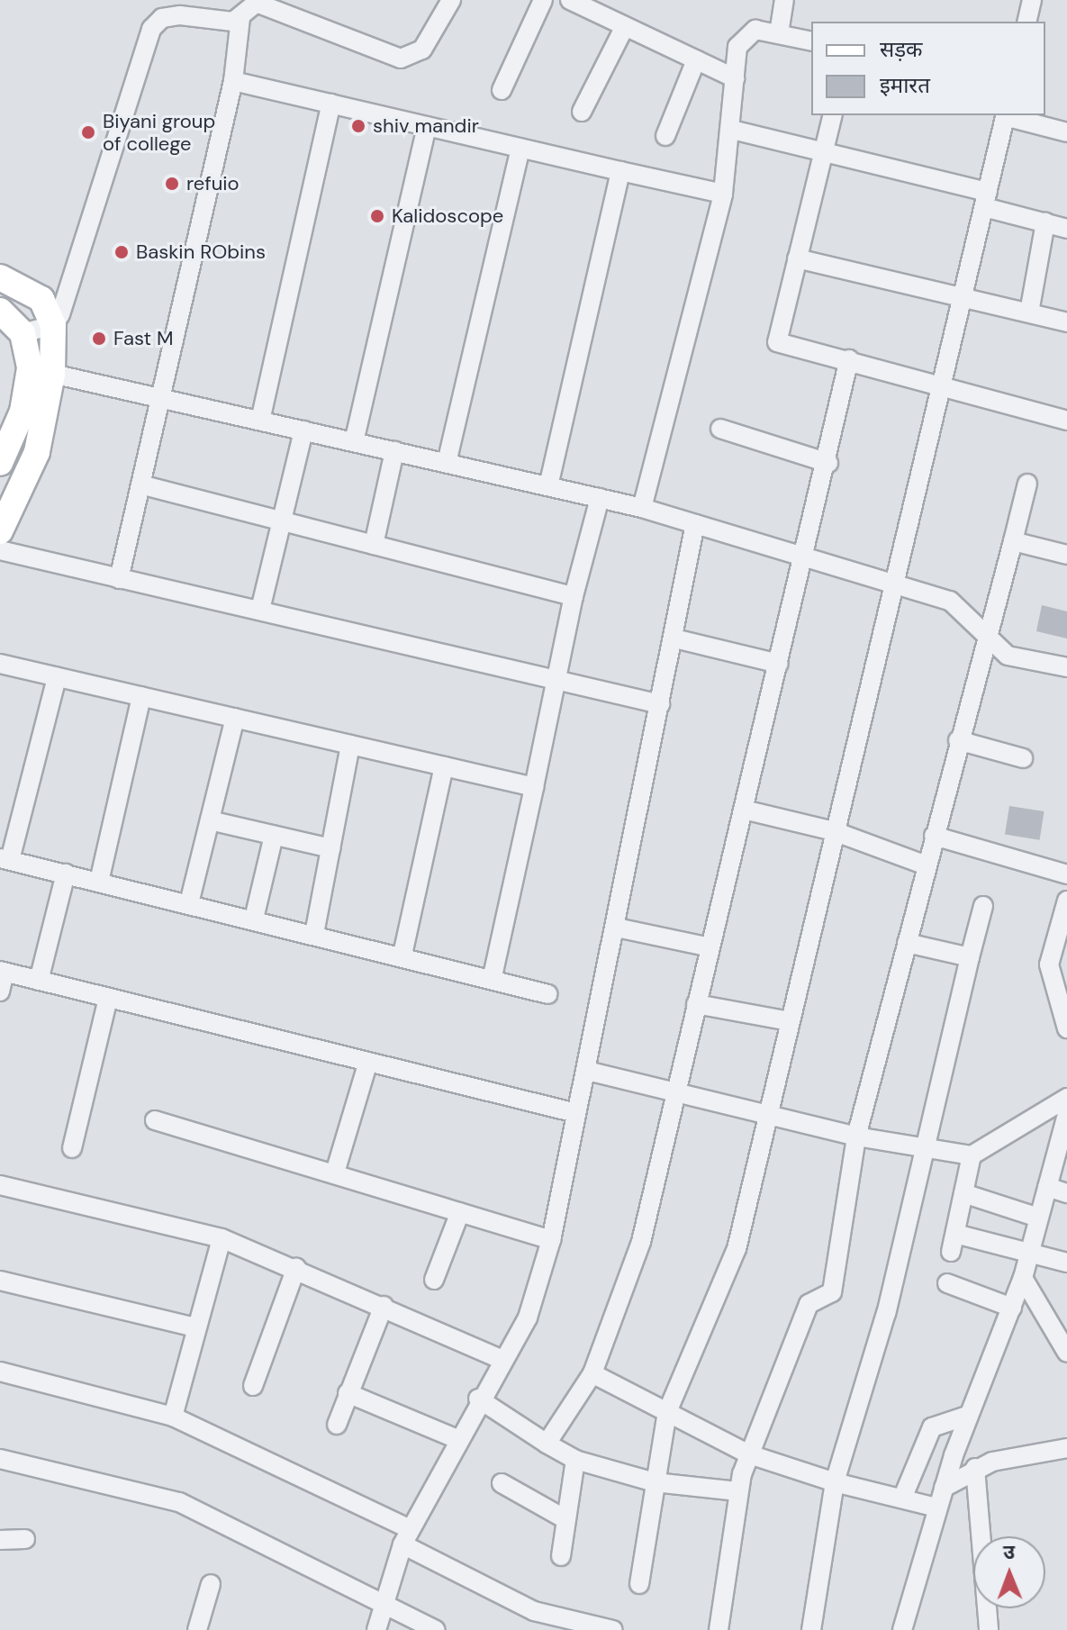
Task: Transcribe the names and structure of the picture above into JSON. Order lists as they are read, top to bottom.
{
  "places": [
    "shiv mandir",
    "Biyani group of college",
    "refuio",
    "Kalidoscope",
    "Baskin RObins",
    "Fast M"
  ],
  "legend": ["सड़क", "इमारत"],
  "north": "top"
}
